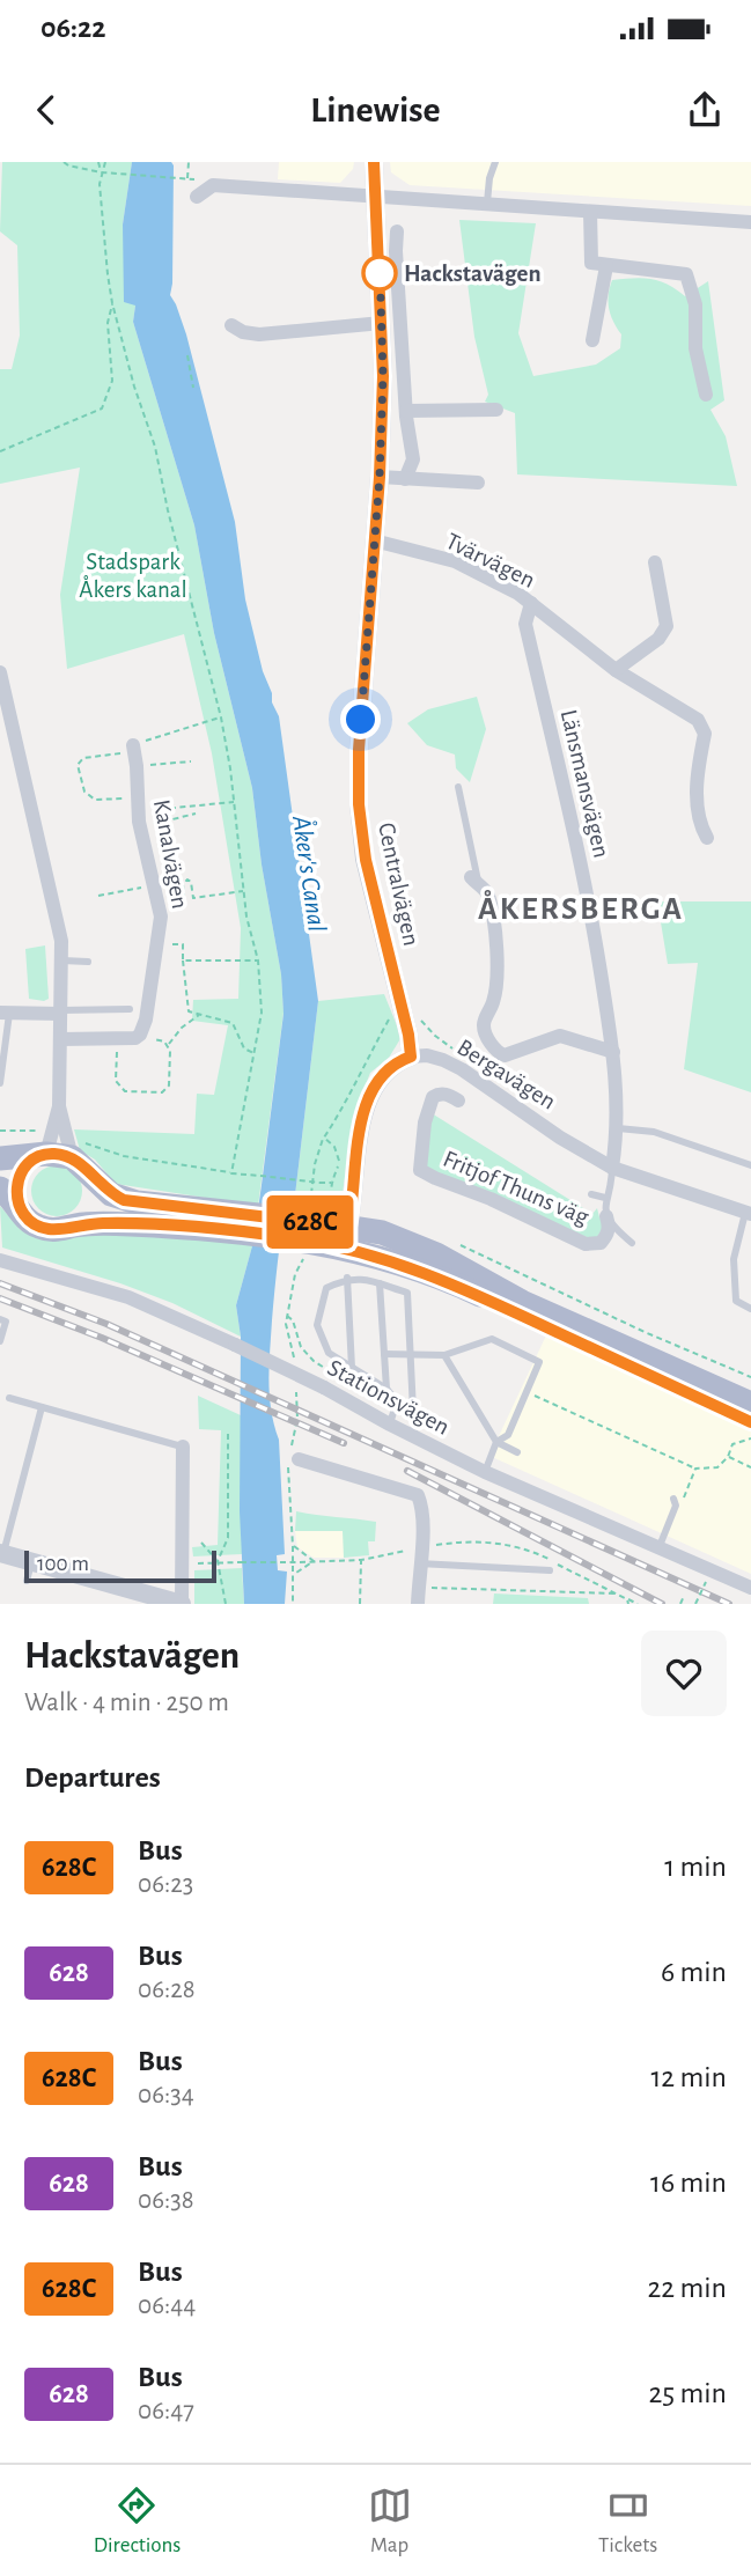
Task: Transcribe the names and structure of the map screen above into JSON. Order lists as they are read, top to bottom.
{
  "streets": {
    "street": [
      "Tvärvägen",
      "Länsmansvägen",
      "Kanalvägen",
      "Centralvägen",
      "Bergavägen",
      "Fritjof Thuns väg",
      "Stationsvägen"
    ]
  },
  "crossings": [
    ["Tvärvägen", "Länsmansvägen"],
    ["Tvärvägen", "Centralvägen"],
    ["Länsmansvägen", "Bergavägen"],
    ["Länsmansvägen", "Fritjof Thuns väg"],
    ["Centralvägen", "Bergavägen"],
    ["Bergavägen", "Fritjof Thuns väg"]
  ],
  "districts": ["ÅKERSBERGA"],
  "water": ["Åker's Canal"],
  "parks": ["Stadspark Åkers kanal"],
  "places": ["Hackstavägen"],
  "lines": ["bus line 628C"],
  "scale_bar": "100 m",
  "page": {
    "status": "06:22",
    "header": "Linewise",
    "on_map": "628C",
    "scale": "100 m",
    "heading": [
      ["Hackstavägen", "Walk · 4 min · 250 m"],
      "Departures"
    ],
    "list": [
      {
        "mark": "628C",
        "name": "Bus",
        "note": "06:23",
        "value": "1 min"
      },
      {
        "mark": "628",
        "name": "Bus",
        "note": "06:28",
        "value": "6 min"
      },
      {
        "mark": "628C",
        "name": "Bus",
        "note": "06:34",
        "value": "12 min"
      },
      {
        "mark": "628",
        "name": "Bus",
        "note": "06:38",
        "value": "16 min"
      },
      {
        "mark": "628C",
        "name": "Bus",
        "note": "06:44",
        "value": "22 min"
      },
      {
        "mark": "628",
        "name": "Bus",
        "note": "06:47",
        "value": "25 min"
      }
    ],
    "tabs": ["Directions", "Map", "Tickets"]
  }
}
